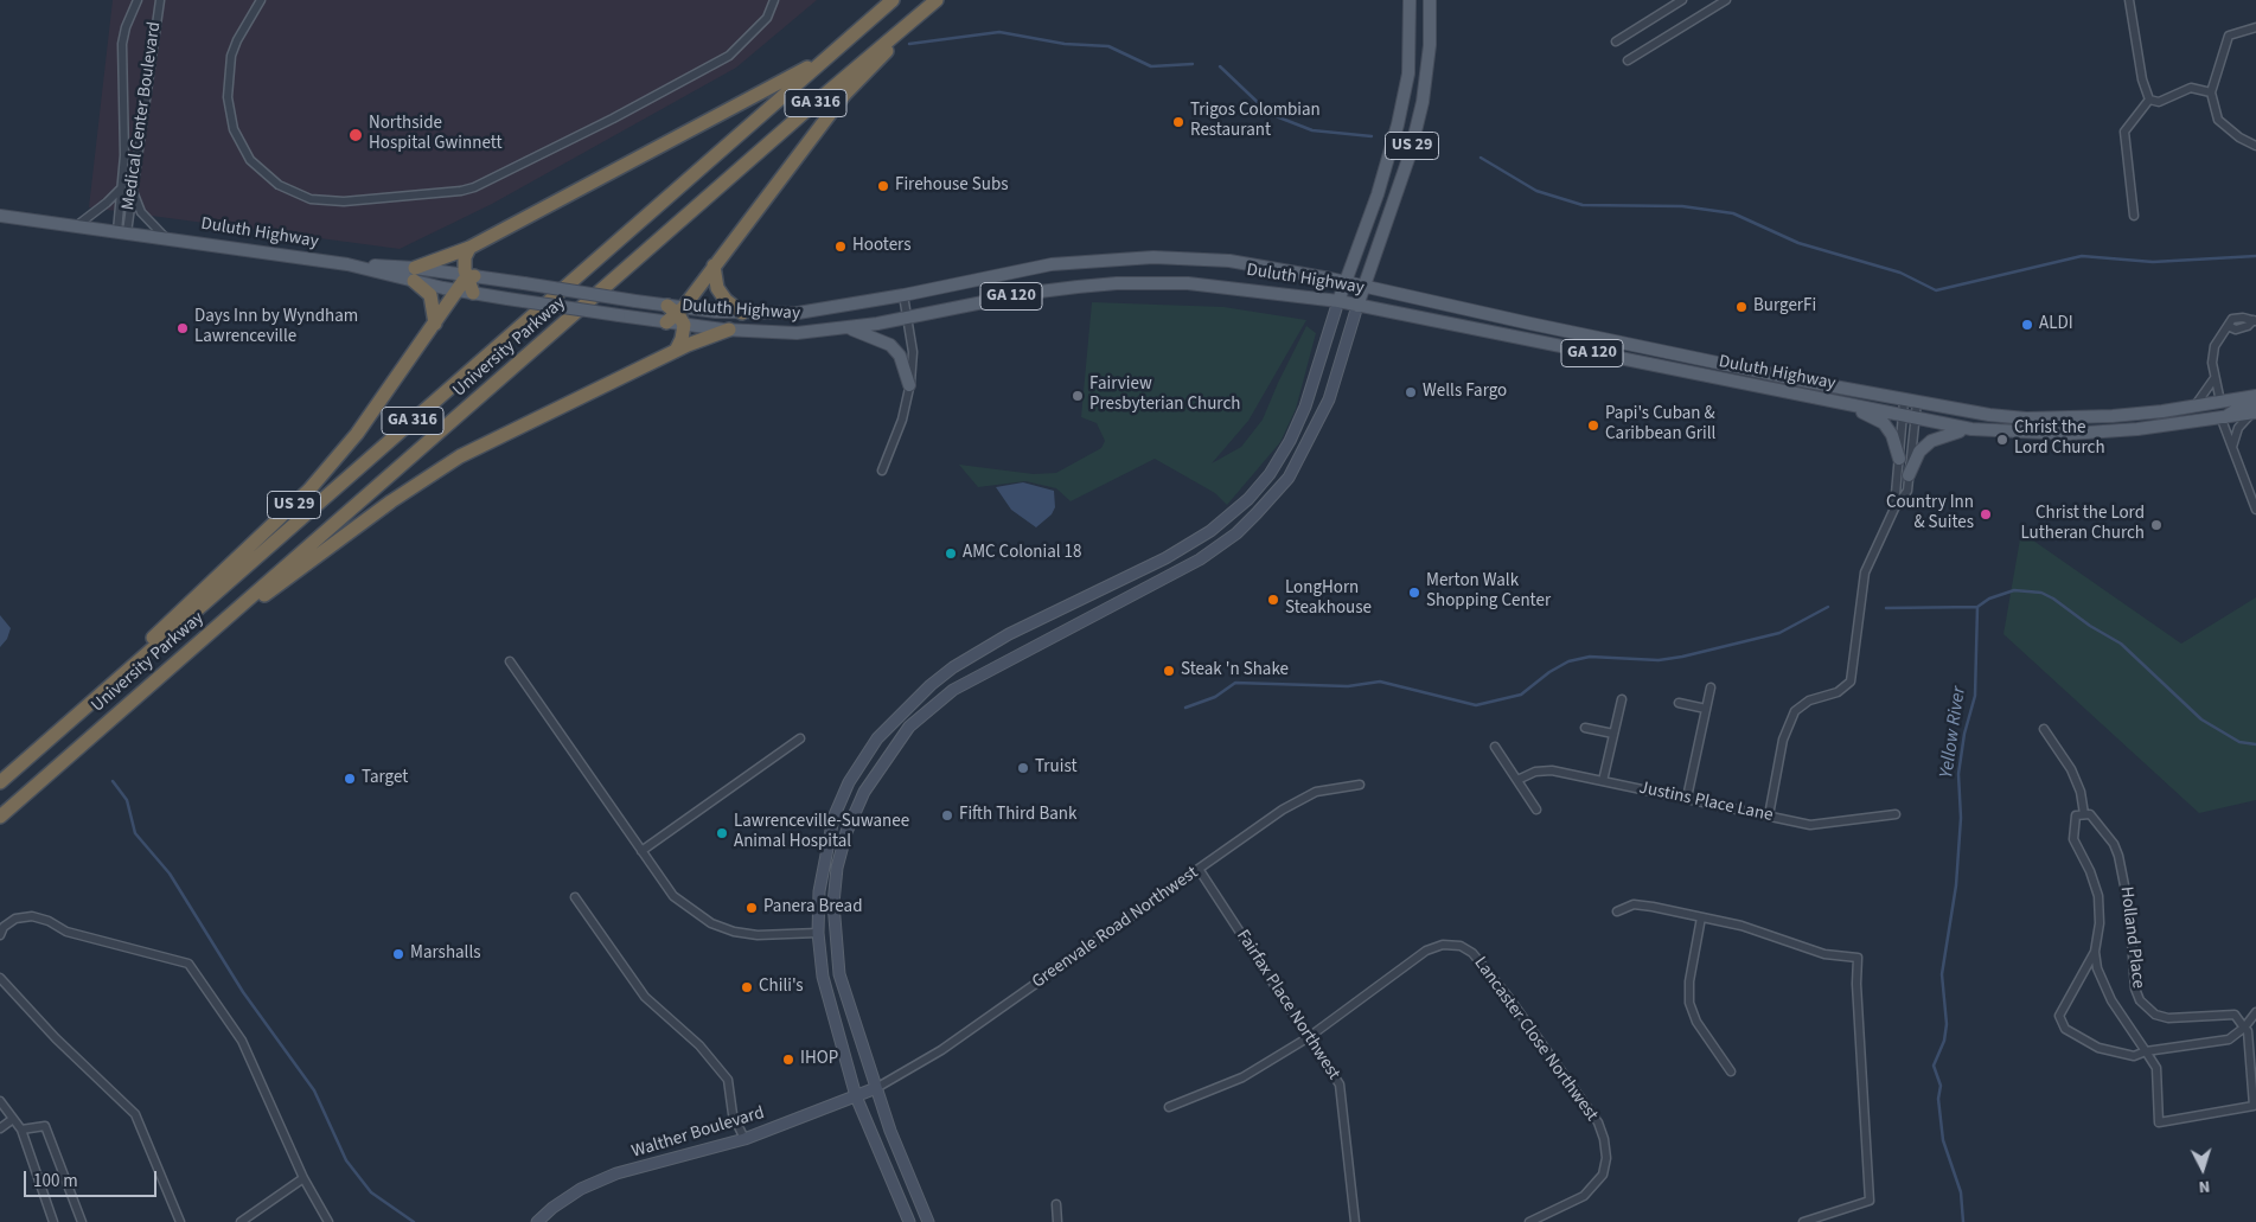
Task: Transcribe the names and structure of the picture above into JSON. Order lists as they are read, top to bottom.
{
  "streets": {
    "highway": ["GA 316", "US 29", "University Parkway"],
    "main road": ["Duluth Highway", "GA 120", "Walther Boulevard"],
    "street": [
      "Medical Center Boulevard",
      "Justins Place Lane",
      "Greenvale Road Northwest",
      "Holland Place",
      "Fairfax Place Northwest",
      "Lancaster Close Northwest"
    ]
  },
  "crossings": [
    ["Medical Center Boulevard", "Duluth Highway"],
    ["US 29", "Duluth Highway"],
    ["US 29", "University Parkway"],
    ["Greenvale Road Northwest", "Fairfax Place Northwest"],
    ["Greenvale Road Northwest", "Walther Boulevard"],
    ["Fairfax Place Northwest", "Lancaster Close Northwest"]
  ],
  "water": ["Yellow River"],
  "places": [
    "Trigos Colombian Restaurant",
    "Northside Hospital Gwinnett",
    "Firehouse Subs",
    "Hooters",
    "BurgerFi",
    "ALDI",
    "Days Inn by Wyndham Lawrenceville",
    "Wells Fargo",
    "Fairview Presbyterian Church",
    "Papi's Cuban & Caribbean Grill",
    "Christ the Lord Church",
    "Country Inn & Suites",
    "Christ the Lord Lutheran Church",
    "AMC Colonial 18",
    "Merton Walk Shopping Center",
    "LongHorn Steakhouse",
    "Steak 'n Shake",
    "Truist",
    "Target",
    "Fifth Third Bank",
    "Lawrenceville-Suwanee Animal Hospital",
    "Panera Bread",
    "Marshalls",
    "Chili's",
    "IHOP"
  ],
  "scale_bar": "100 m",
  "north": "bottom"
}
